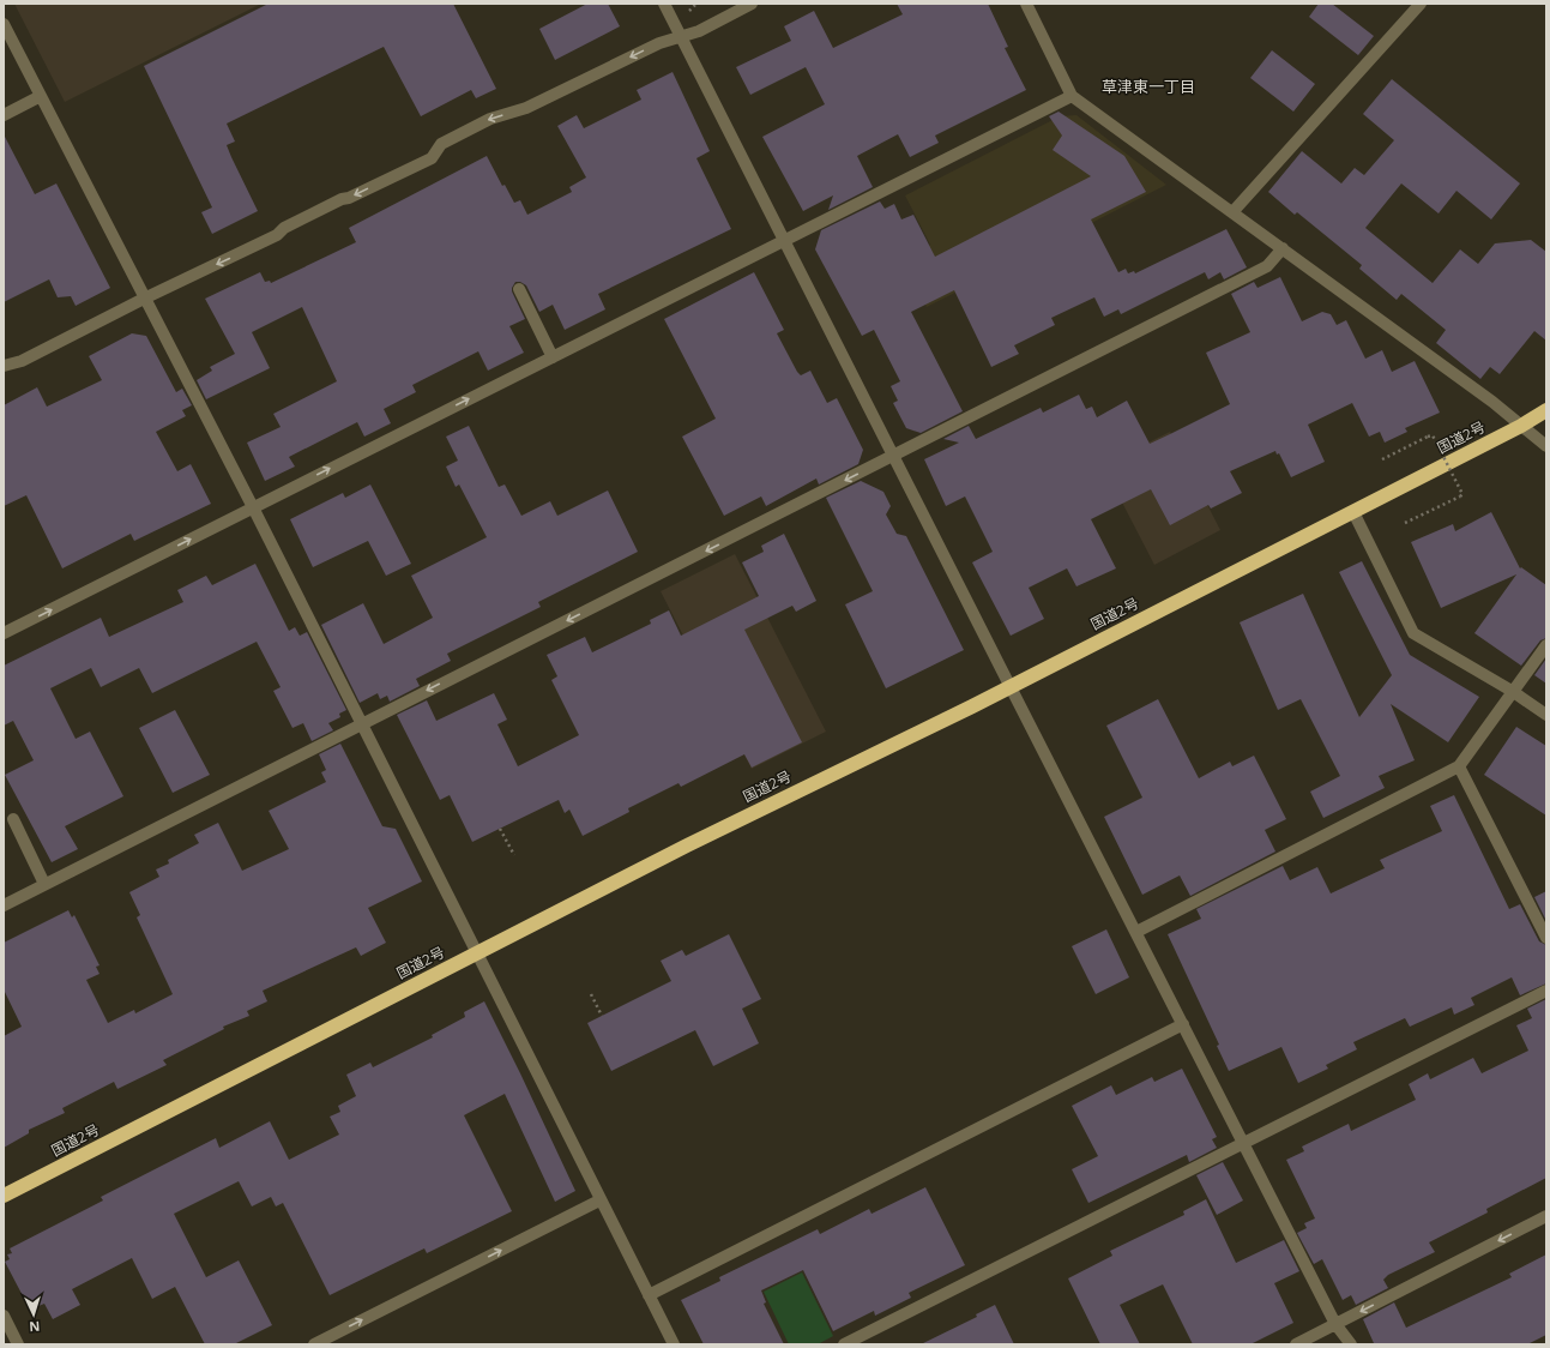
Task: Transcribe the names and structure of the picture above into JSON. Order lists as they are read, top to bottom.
{
  "streets": {
    "highway": ["国道2号"]
  },
  "districts": ["草津東一丁目"],
  "north": "bottom"
}
